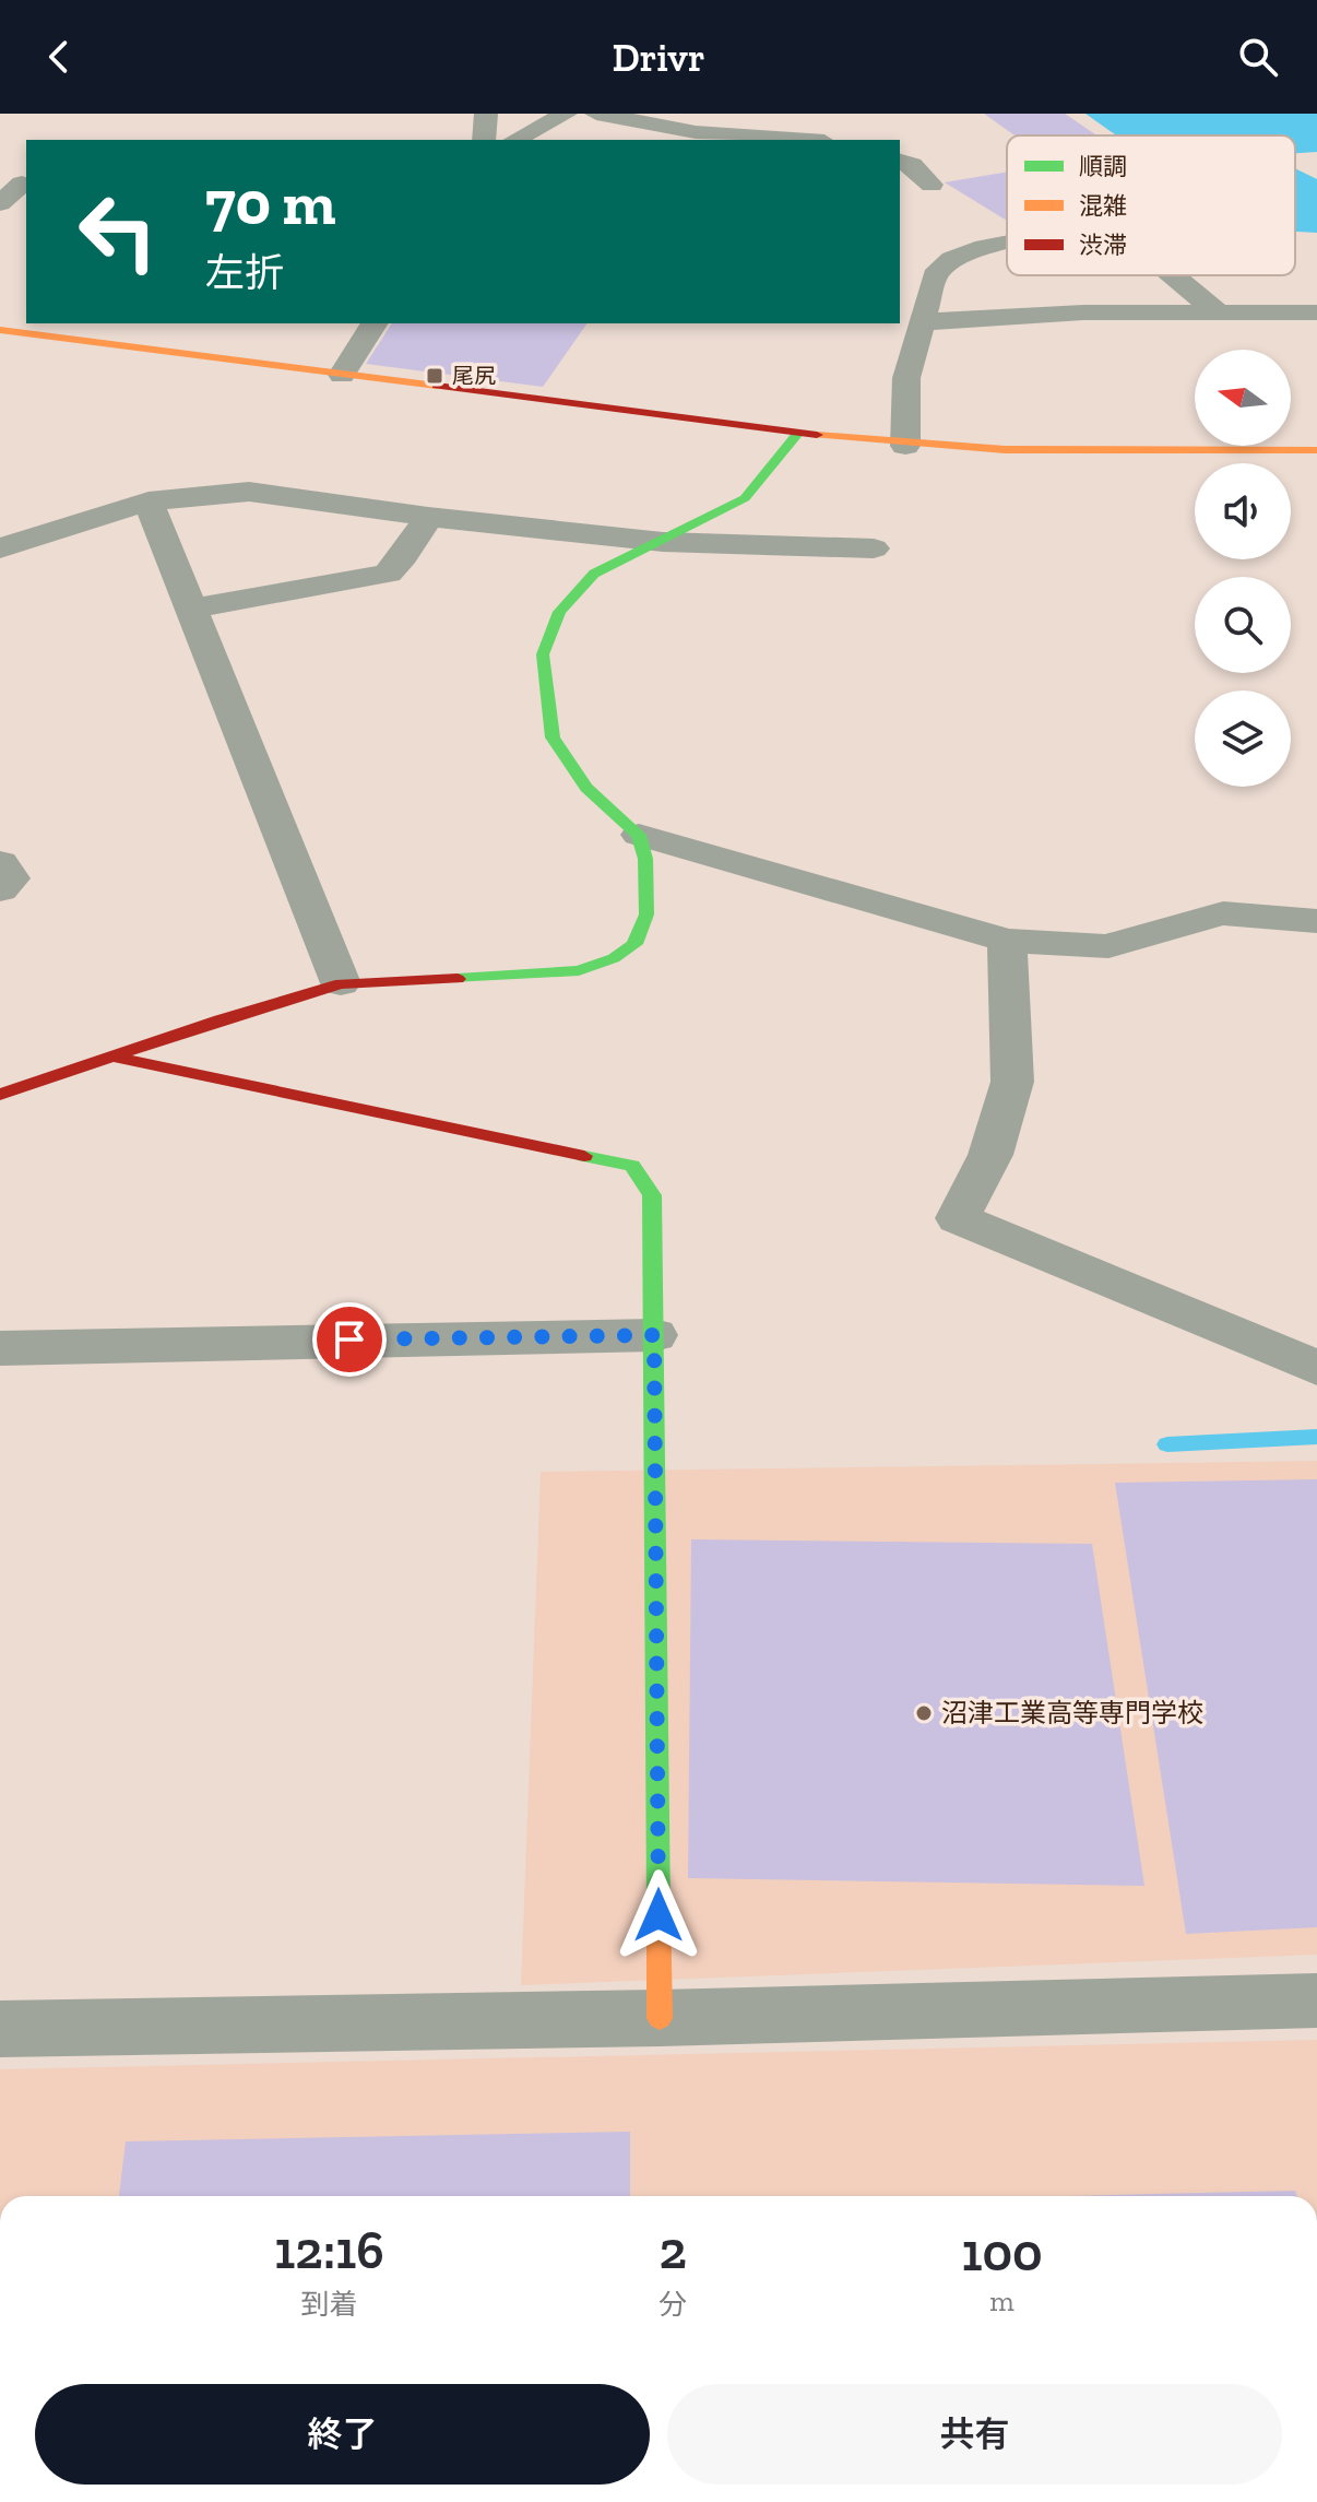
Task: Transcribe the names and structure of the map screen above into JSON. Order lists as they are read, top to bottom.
{
  "places": {
    "transit": ["尾尻"],
    "other": ["沼津工業高等専門学校"]
  },
  "legend": ["順調", "混雑", "渋滞"],
  "north": "left",
  "page": {
    "header": "Drivr",
    "turn": ["70 m", "左折"],
    "eta": [
      "12:16",
      "到着",
      "2",
      "分",
      "100",
      "m"
    ],
    "buttons": ["終了", "共有"]
  }
}
